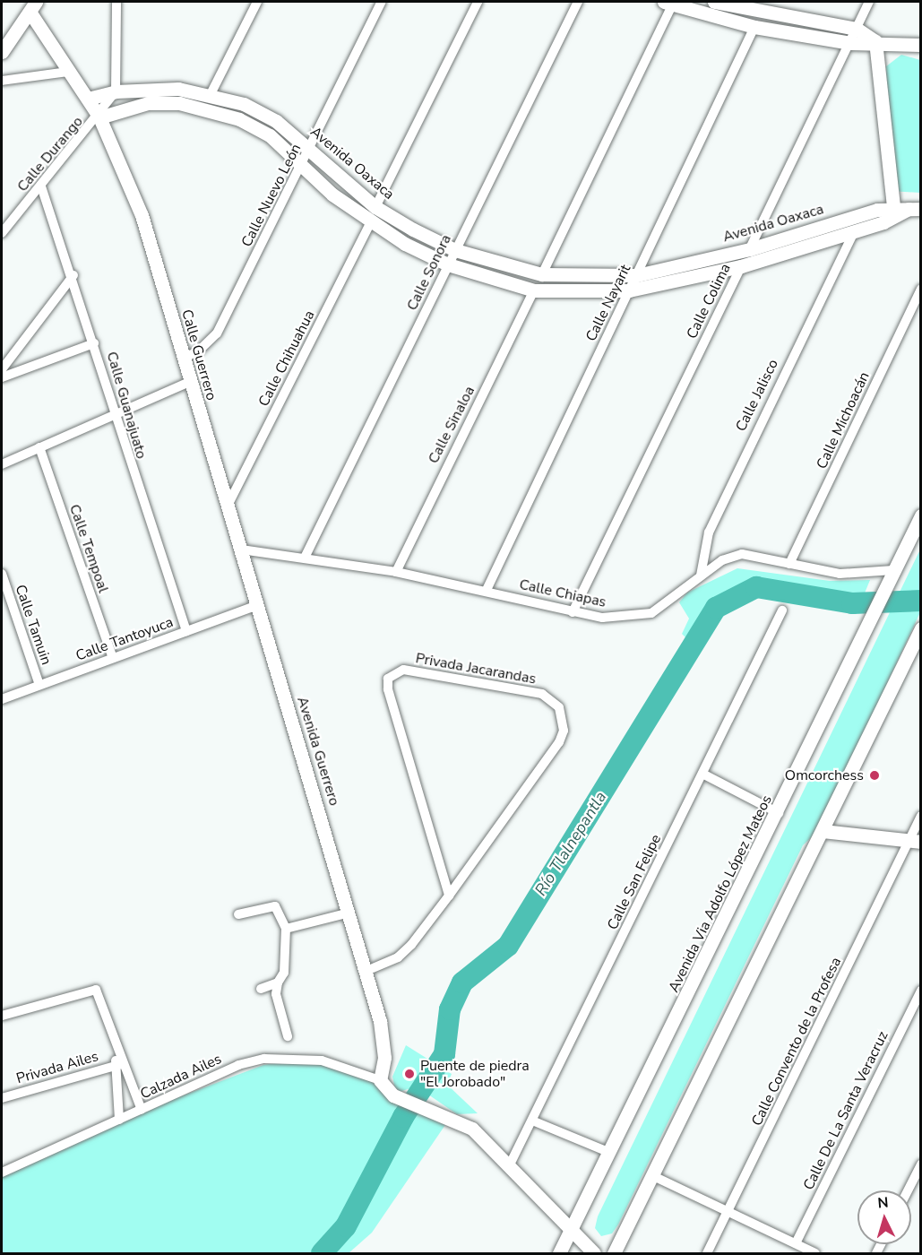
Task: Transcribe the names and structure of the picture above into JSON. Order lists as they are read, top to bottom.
{
  "streets": {
    "street": [
      "Calle Durango",
      "Avenida Oaxaca",
      "Calle Nuevo León",
      "Calle Sonora",
      "Calle Colima",
      "Calle Nayarit",
      "Calle Guerrero",
      "Calle Chihuahua",
      "Calle Jalisco",
      "Calle Guanajuato",
      "Calle Michoacán",
      "Calle Sinaloa",
      "Calle Tempoal",
      "Calle Chiapas",
      "Calle Tamuin",
      "Calle Tantoyuca",
      "Privada Jacarandas",
      "Avenida Guerrero",
      "Calle San Felipe",
      "Avenida Via Adolfo López Mateos",
      "Calle Convento de la Profesa",
      "Privada Ailes",
      "Calzada Ailes",
      "Calle De La Santa Veracruz"
    ]
  },
  "crossings": [
    ["Calle Durango", "Avenida Oaxaca"],
    ["Calle Durango", "Calle Guerrero"],
    ["Calle Durango", "Calle Guanajuato"],
    ["Avenida Oaxaca", "Calle Nuevo León"],
    ["Avenida Oaxaca", "Calle Sonora"],
    ["Avenida Oaxaca", "Calle Colima"],
    ["Avenida Oaxaca", "Calle Nayarit"],
    ["Avenida Oaxaca", "Calle Guerrero"],
    ["Avenida Oaxaca", "Calle Chihuahua"],
    ["Avenida Oaxaca", "Calle Jalisco"],
    ["Avenida Oaxaca", "Calle Sinaloa"],
    ["Calle Nuevo León", "Calle Guerrero"],
    ["Calle Sonora", "Calle Chiapas"],
    ["Calle Colima", "Calle Chiapas"],
    ["Calle Nayarit", "Calle Chiapas"],
    ["Calle Guerrero", "Calle Chihuahua"],
    ["Calle Guerrero", "Calle Chiapas"],
    ["Calle Guerrero", "Calle Tantoyuca"],
    ["Calle Guerrero", "Avenida Guerrero"],
    ["Calle Jalisco", "Calle Chiapas"],
    ["Calle Guanajuato", "Calle Tantoyuca"],
    ["Calle Michoacán", "Calle Chiapas"],
    ["Calle Sinaloa", "Calle Chiapas"],
    ["Calle Tempoal", "Calle Tantoyuca"],
    ["Calle Chiapas", "Avenida Via Adolfo López Mateos"],
    ["Calle Tamuin", "Calle Tantoyuca"],
    ["Calle Tantoyuca", "Avenida Guerrero"],
    ["Privada Jacarandas", "Avenida Guerrero"],
    ["Avenida Guerrero", "Calzada Ailes"]
  ],
  "water": ["Río Tlalnepantla"],
  "places": ["Omcorchess", "Puente de piedra \"El Jorobado\""],
  "north": "top"
}
